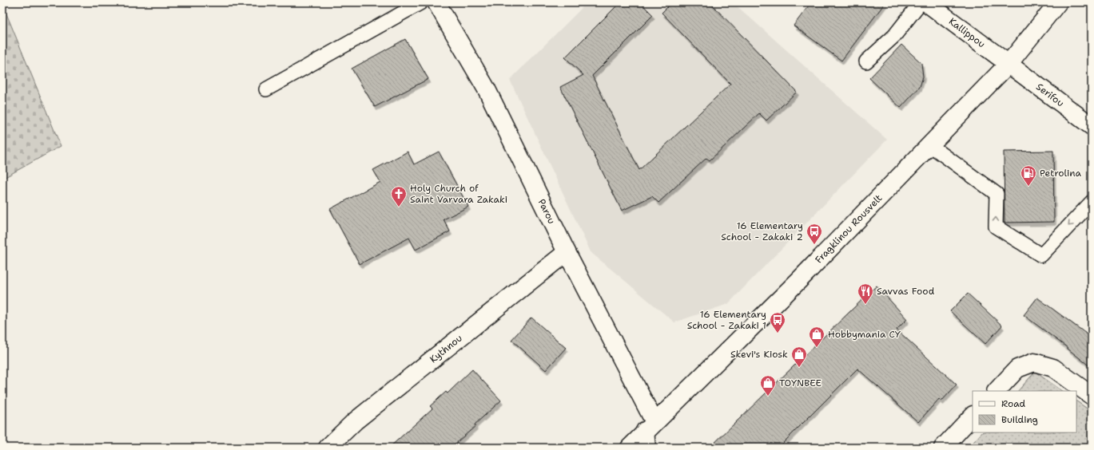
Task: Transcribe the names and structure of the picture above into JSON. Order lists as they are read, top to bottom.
{
  "streets": {
    "street": [
      "Kallippou",
      "Serifou",
      "Parou",
      "Fragklinou Rousvelt",
      "Kythnou"
    ]
  },
  "crossings": [
    ["Kallippou", "Serifou"],
    ["Kallippou", "Fragklinou Rousvelt"],
    ["Serifou", "Fragklinou Rousvelt"],
    ["Parou", "Fragklinou Rousvelt"],
    ["Parou", "Kythnou"]
  ],
  "places": {
    "fuel station": ["Petrolina"],
    "church": ["Holy Church of Saint Varvara Zakaki"],
    "bus stop": ["16 Elementary School - Zakaki 2", "16 Elementary School - Zakaki 1"],
    "restaurant": ["Savvas Food"],
    "shop": ["Hobbymania CY", "Skevi's Kiosk", "TOYNBEE"]
  },
  "legend": ["Road", "Building"]
}
